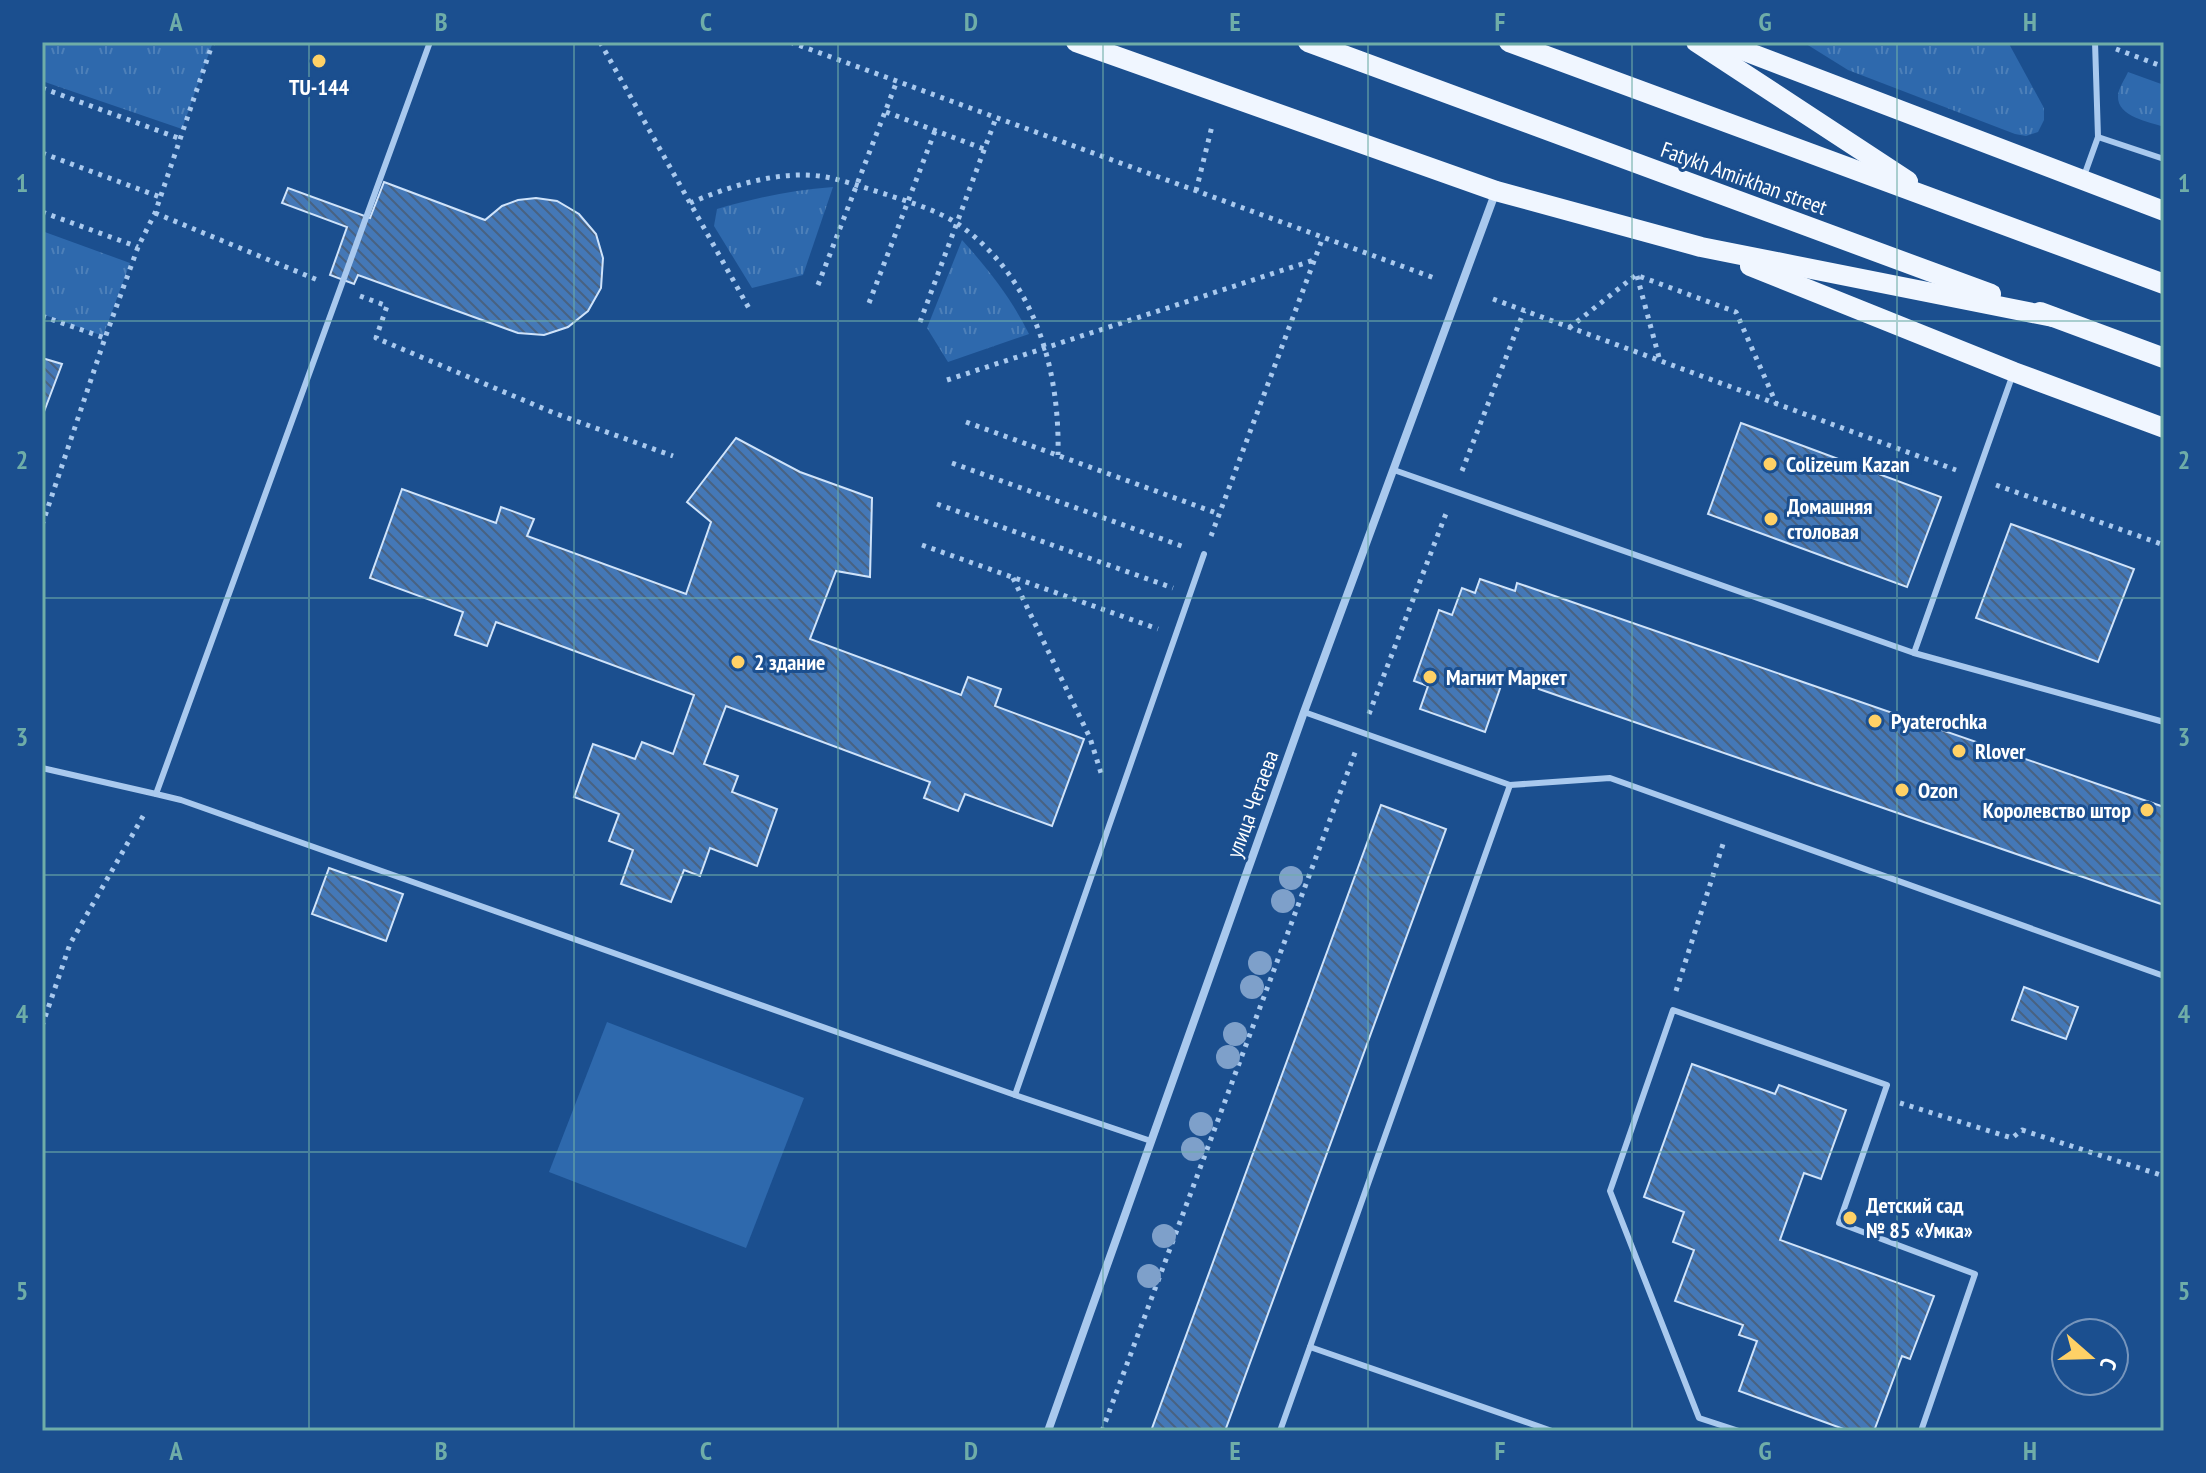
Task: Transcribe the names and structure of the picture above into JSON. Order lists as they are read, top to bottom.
{
  "streets": {
    "main road": ["Fatykh Amirkhan street"],
    "street": ["улица Четаева"]
  },
  "places": [
    "TU-144",
    "Colizeum Kazan",
    "Домашняя столовая",
    "2 здание",
    "Магнит Маркет",
    "Pyaterochka",
    "Rlover",
    "Ozon",
    "Королевство штор",
    "Детский сад № 85 «Умка»"
  ],
  "north": "right",
  "grid": {
    "columns": [
      "A",
      "B",
      "C",
      "D",
      "E",
      "F",
      "G",
      "H"
    ],
    "rows": [
      "1",
      "2",
      "3",
      "4",
      "5"
    ]
  }
}
